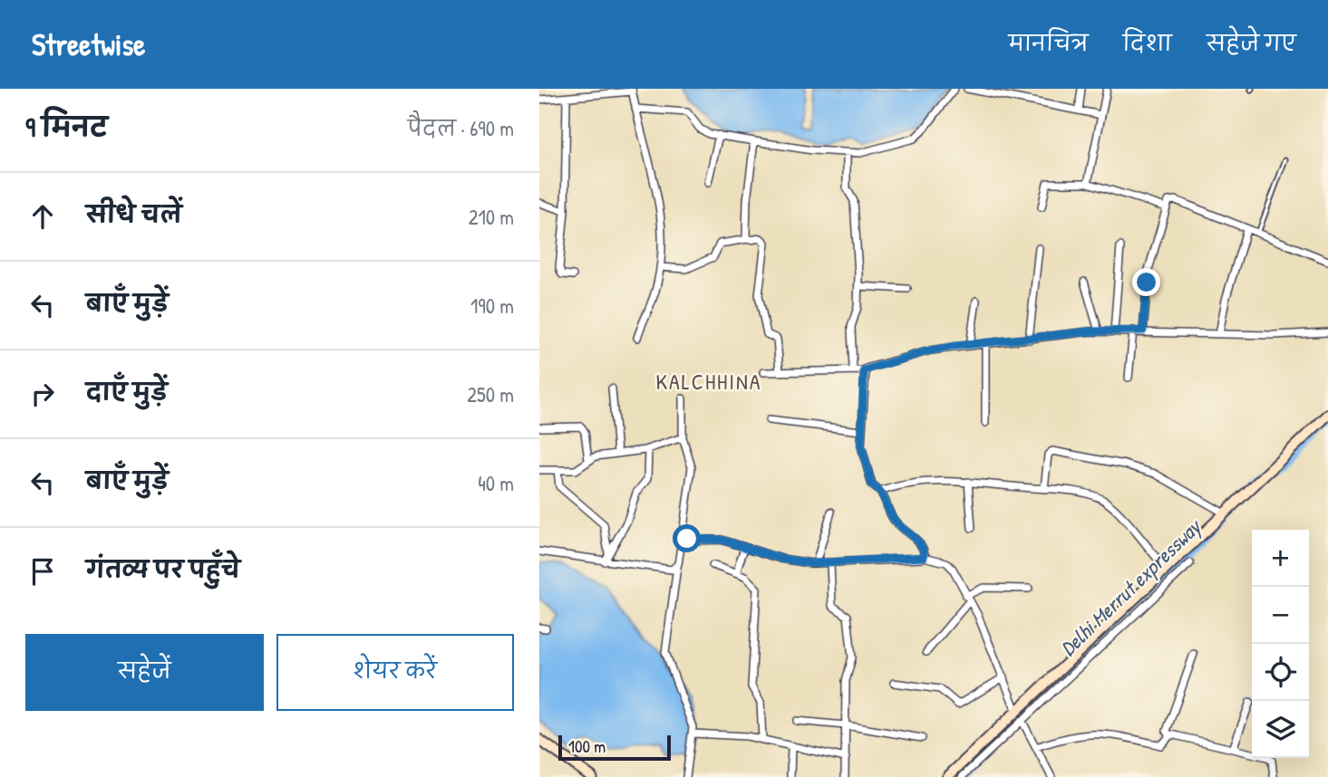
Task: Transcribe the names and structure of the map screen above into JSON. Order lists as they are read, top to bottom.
{
  "districts": ["KALCHHINA"],
  "water": ["Delhi Merrut expressway"],
  "scale_bar": "100 m",
  "page": {
    "header": "Streetwise",
    "nav": ["मानचित्र", "दिशा", "सहेजे गए"],
    "heading": ["9 मिनट", "पैदल · 690 m"],
    "list": [
      ["सीधे चलें", "210 m"],
      ["बाएँ मुड़ें", "190 m"],
      ["दाएँ मुड़ें", "250 m"],
      ["बाएँ मुड़ें", "40 m"],
      "गंतव्य पर पहुँचे"
    ],
    "map_buttons": ["+", "−"],
    "buttons": ["सहेजें", "शेयर करें"],
    "scale": "100 m"
  }
}
